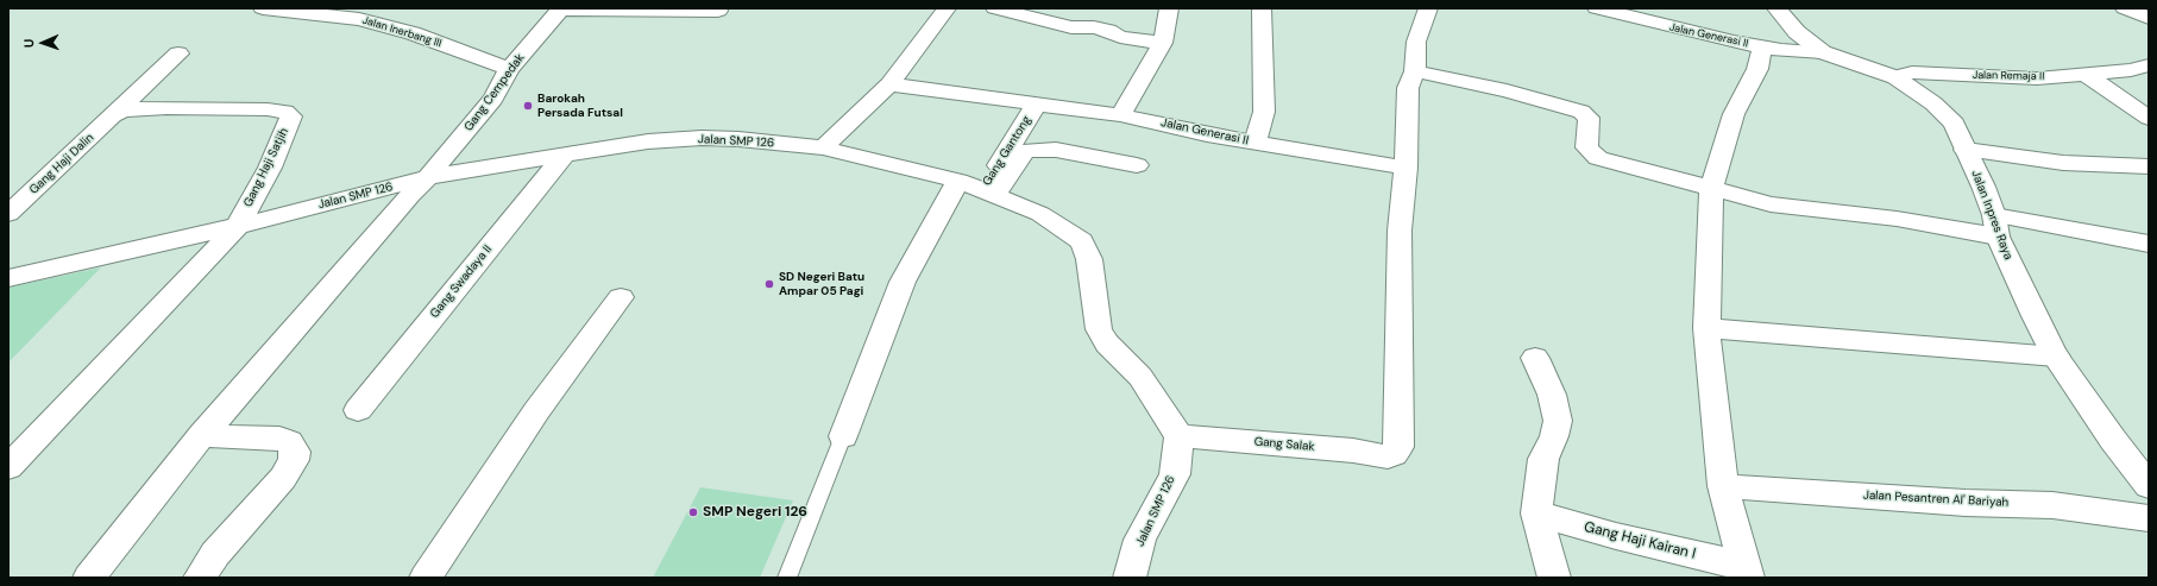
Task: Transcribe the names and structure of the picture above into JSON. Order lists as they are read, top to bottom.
{
  "streets": {
    "street": [
      "Jalan Inerbang III",
      "Jalan Generasi II",
      "Jalan Remaja II",
      "Gang Cempedak",
      "Jalan SMP 126",
      "Gang Gantong",
      "Gang Haji Dalin",
      "Gang Haji Satjih",
      "Jalan Inpres Raya",
      "Gang Swadaya II",
      "Gang Salak",
      "Jalan Pesantren Al' Bariyah",
      "Gang Haji Kairan I"
    ]
  },
  "crossings": [
    ["Jalan Inerbang III", "Gang Cempedak"],
    ["Jalan Generasi II", "Jalan Inpres Raya"],
    ["Jalan Generasi II", "Gang Salak"],
    ["Jalan Remaja II", "Jalan Inpres Raya"],
    ["Gang Cempedak", "Jalan SMP 126"],
    ["Jalan SMP 126", "Gang Gantong"],
    ["Jalan SMP 126", "Gang Haji Satjih"],
    ["Jalan SMP 126", "Gang Swadaya II"],
    ["Jalan SMP 126", "Gang Salak"],
    ["Gang Haji Dalin", "Gang Haji Satjih"]
  ],
  "places": ["Barokah Persada Futsal", "SD Negeri Batu Ampar 05 Pagi", "SMP Negeri 126"],
  "north": "left"
}
